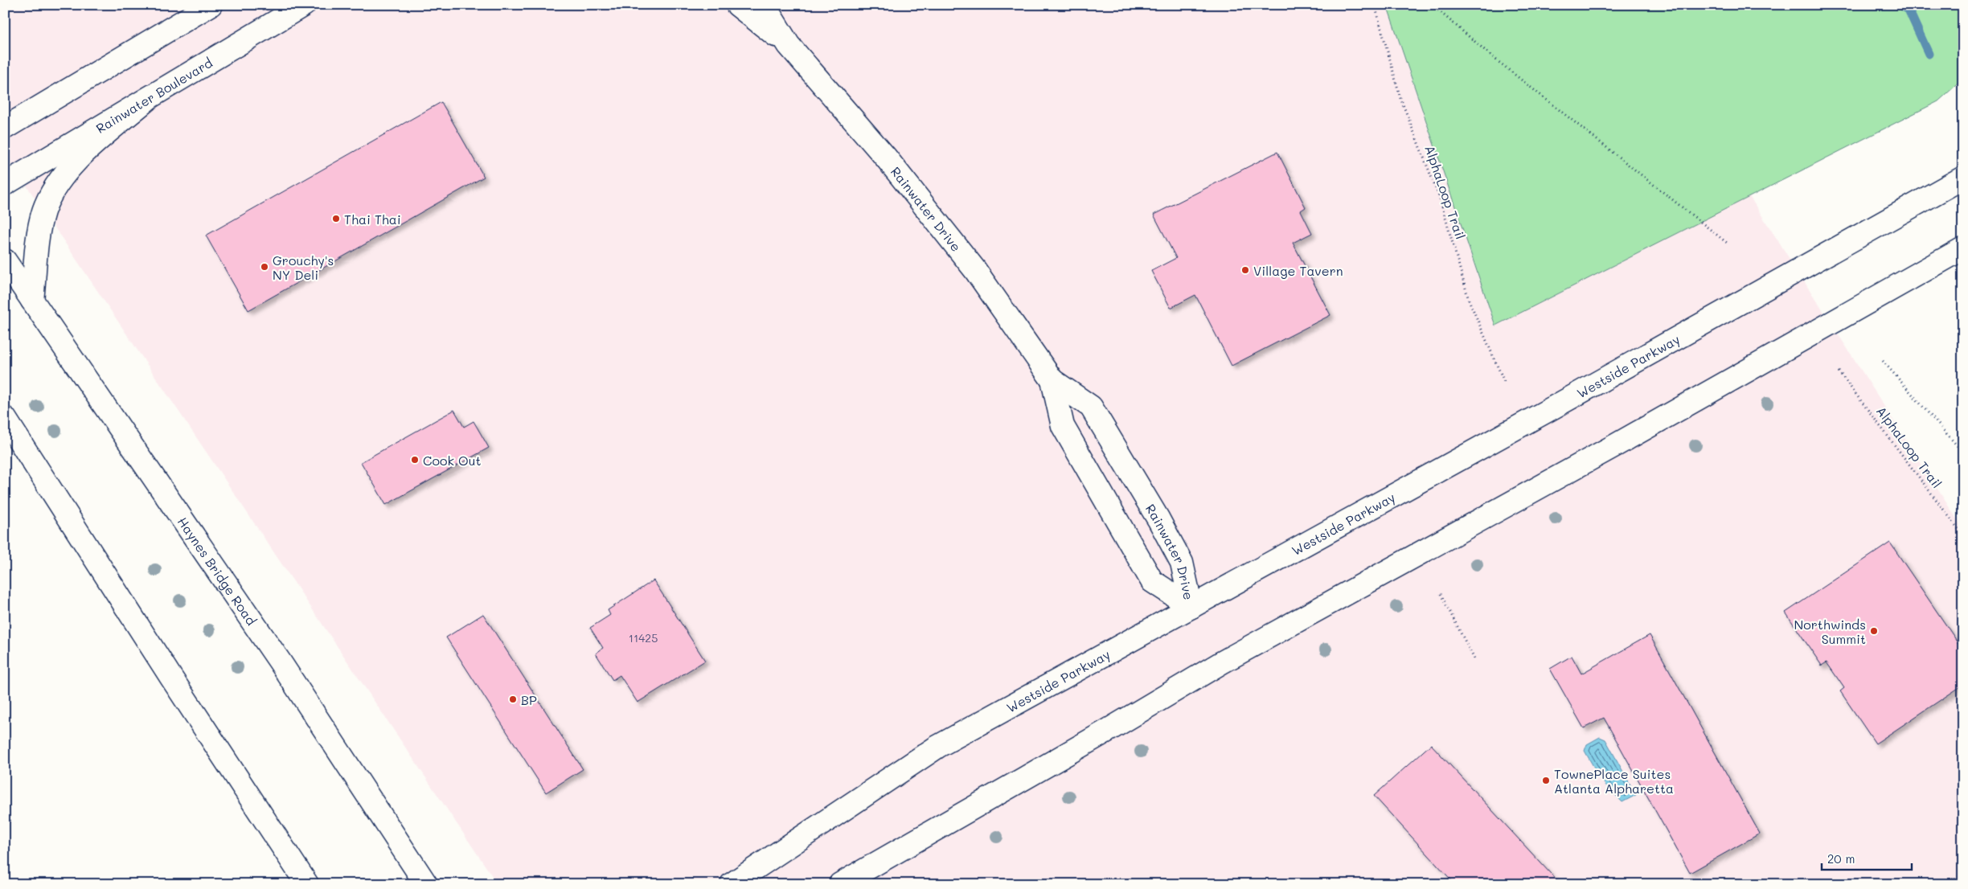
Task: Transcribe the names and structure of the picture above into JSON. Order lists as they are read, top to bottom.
{
  "streets": {
    "main road": [
      "Rainwater Boulevard",
      "Rainwater Drive",
      "Westside Parkway",
      "Haynes Bridge Road"
    ],
    "path": ["AlphaLoop Trail"]
  },
  "crossings": [
    ["Rainwater Drive", "Westside Parkway"]
  ],
  "places": [
    "Thai Thai",
    "Grouchy's NY Deli",
    "Village Tavern",
    "Cook Out",
    "Northwinds Summit",
    "BP",
    "TownePlace Suites Atlanta Alpharetta"
  ],
  "house_numbers": ["11425"],
  "scale_bar": "20 m"
}
